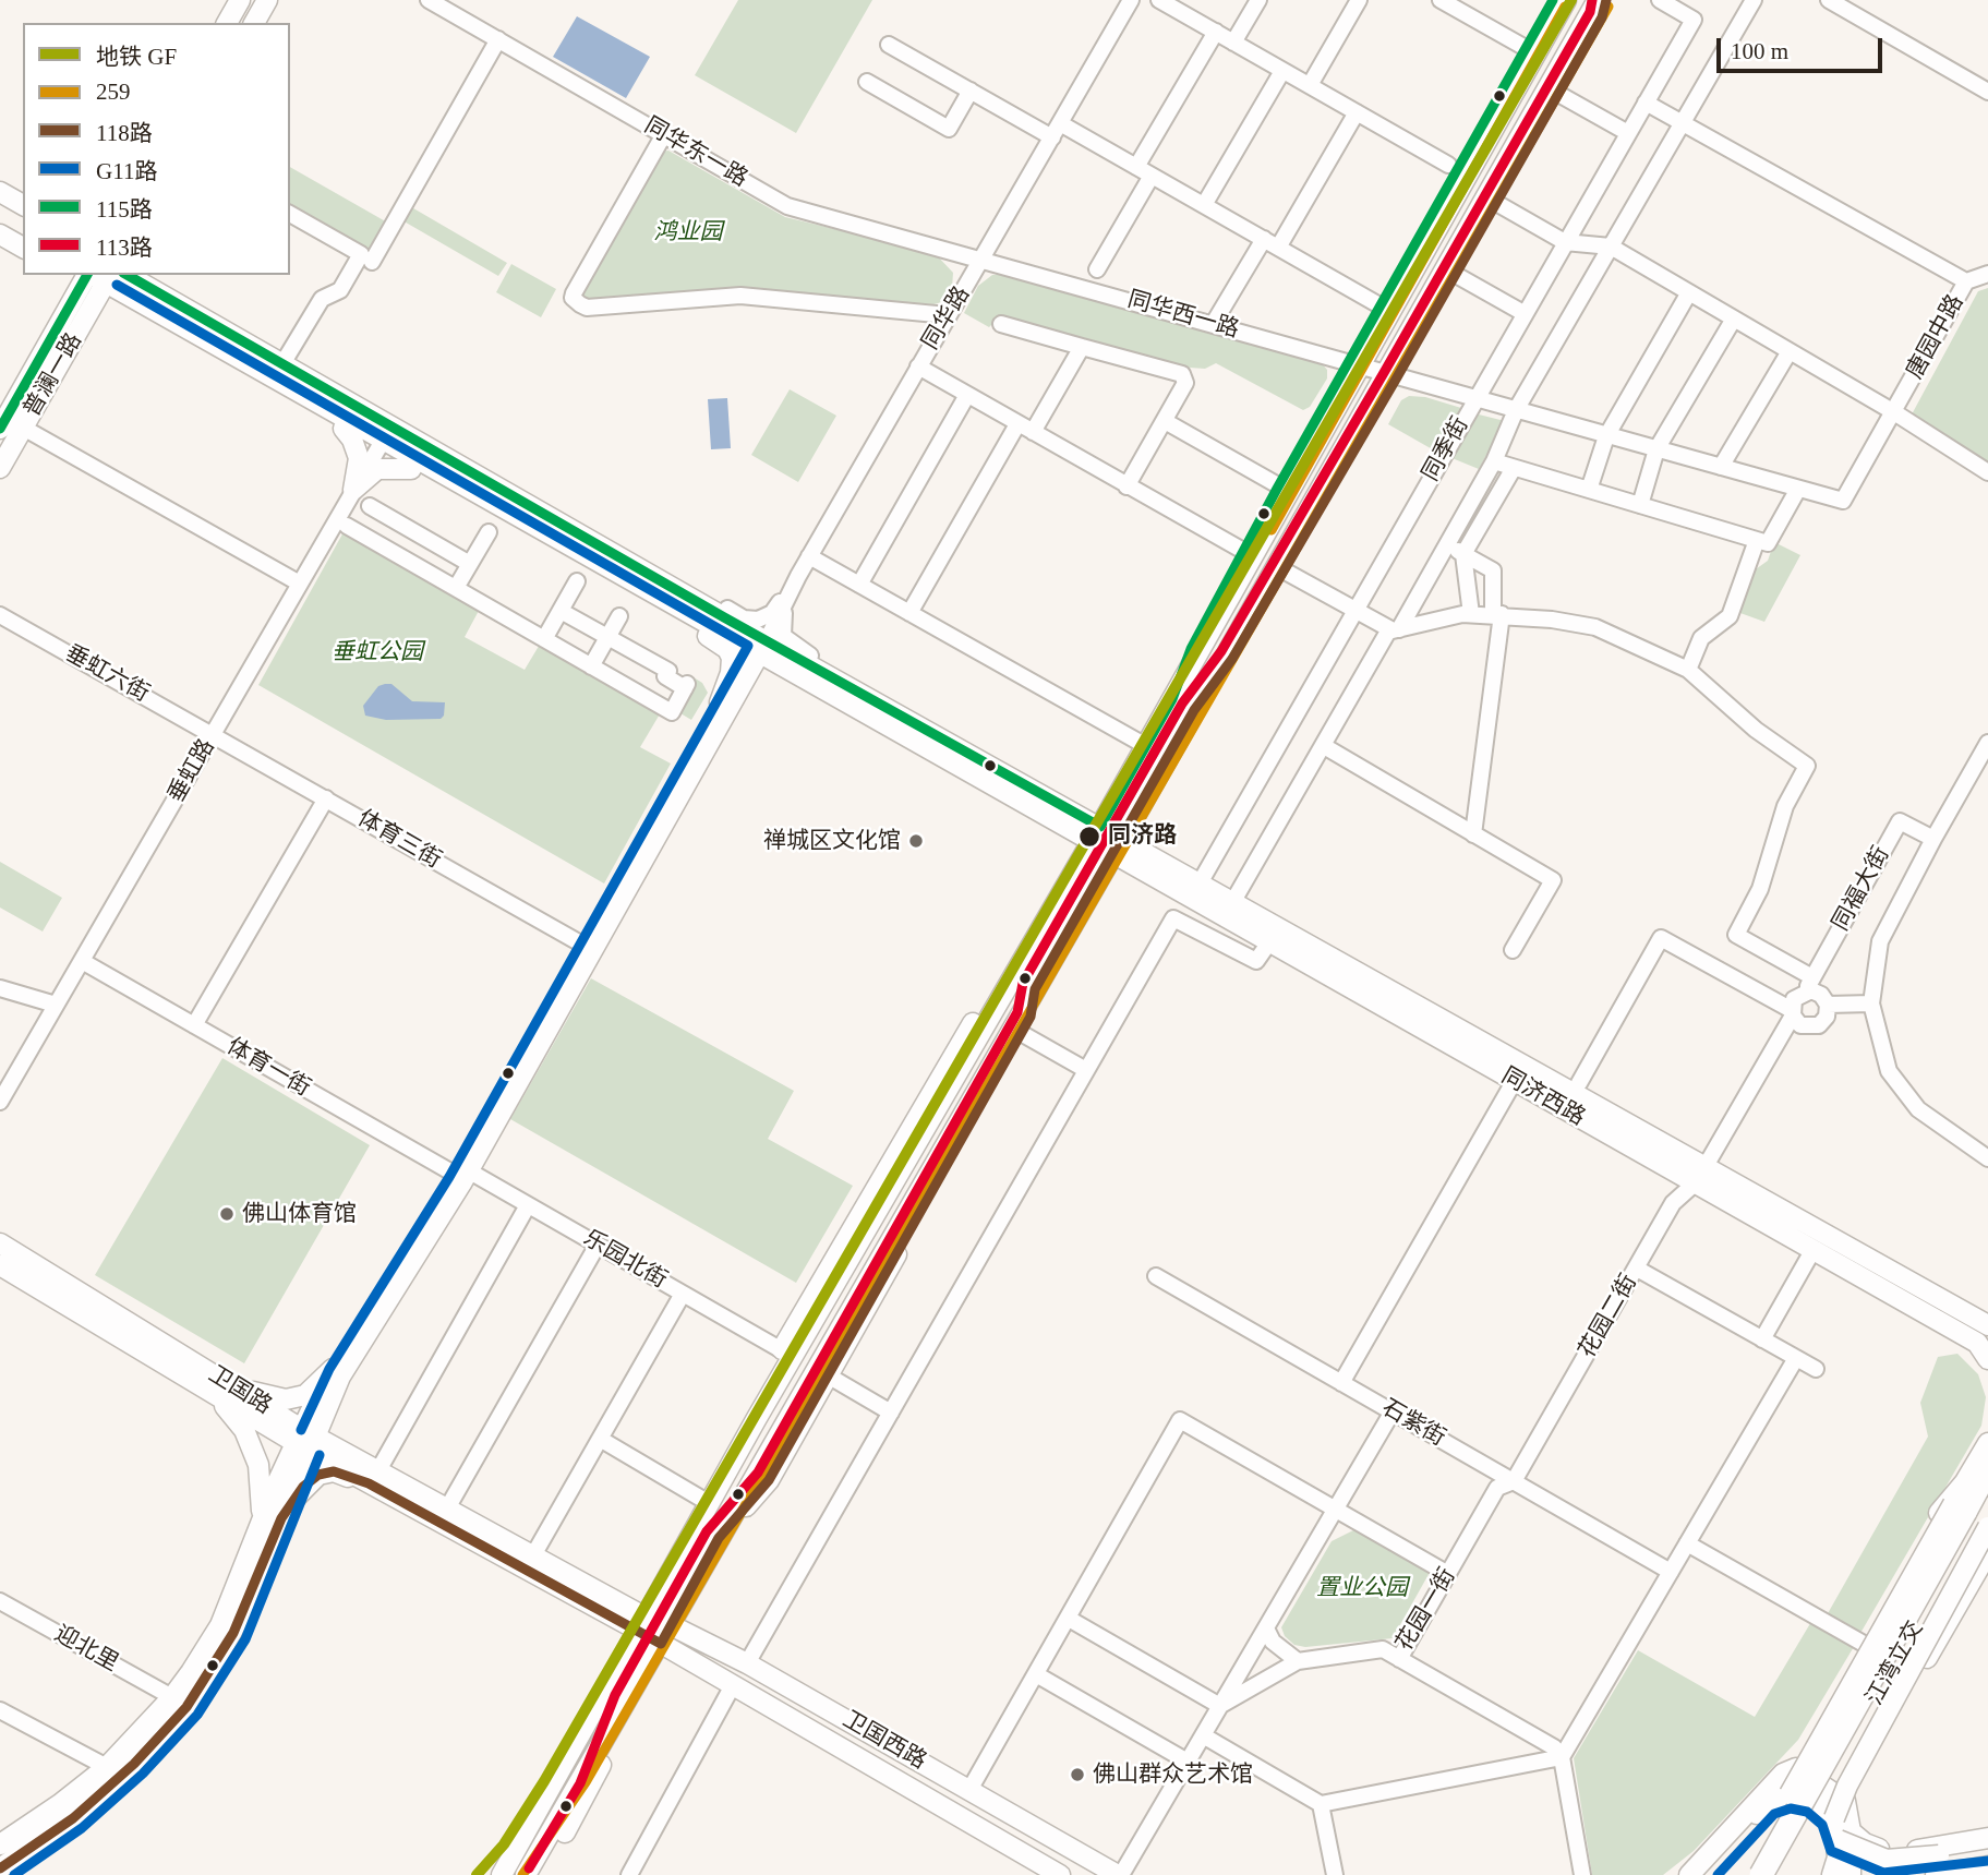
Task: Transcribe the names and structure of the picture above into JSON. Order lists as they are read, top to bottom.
{
  "streets": {
    "highway": ["江湾立交"],
    "main road": [
      "普澜一路",
      "同济西路",
      "卫国路",
      "卫国西路"
    ],
    "street": [
      "同华东一路",
      "同华西一路",
      "同华路",
      "唐园中路",
      "同季街",
      "垂虹六街",
      "垂虹路",
      "体育三街",
      "同福大街",
      "体育一街",
      "乐园北街",
      "花园二街",
      "石紫街",
      "花园一街",
      "迎北里"
    ]
  },
  "crossings": [
    ["同华东一路", "同华西一路"],
    ["同华东一路", "同华路"],
    ["同华西一路", "同华路"],
    ["同华西一路", "唐园中路"],
    ["同华西一路", "同季街"],
    ["同季街", "同济西路"],
    ["垂虹六街", "垂虹路"],
    ["垂虹六街", "体育三街"],
    ["垂虹路", "体育三街"],
    ["垂虹路", "体育一街"],
    ["同福大街", "同济西路"],
    ["同福大街", "花园二街"],
    ["体育一街", "乐园北街"],
    ["同济西路", "花园二街"],
    ["花园二街", "石紫街"],
    ["花园二街", "花园一街"],
    ["石紫街", "花园一街"],
    ["花园一街", "卫国西路"]
  ],
  "parks": ["鸿业园", "垂虹公园", "置业公园"],
  "places": [
    "同济路",
    "禅城区文化馆",
    "佛山体育馆",
    "佛山群众艺术馆"
  ],
  "lines": [
    "metro line GF",
    "transit line 118路",
    "transit line 115路",
    "transit line 113路",
    "transit line 259",
    "transit line G11路"
  ],
  "legend": [
    "地铁 GF",
    "259",
    "118路",
    "G11路",
    "115路",
    "113路"
  ],
  "scale_bar": "100 m"
}
